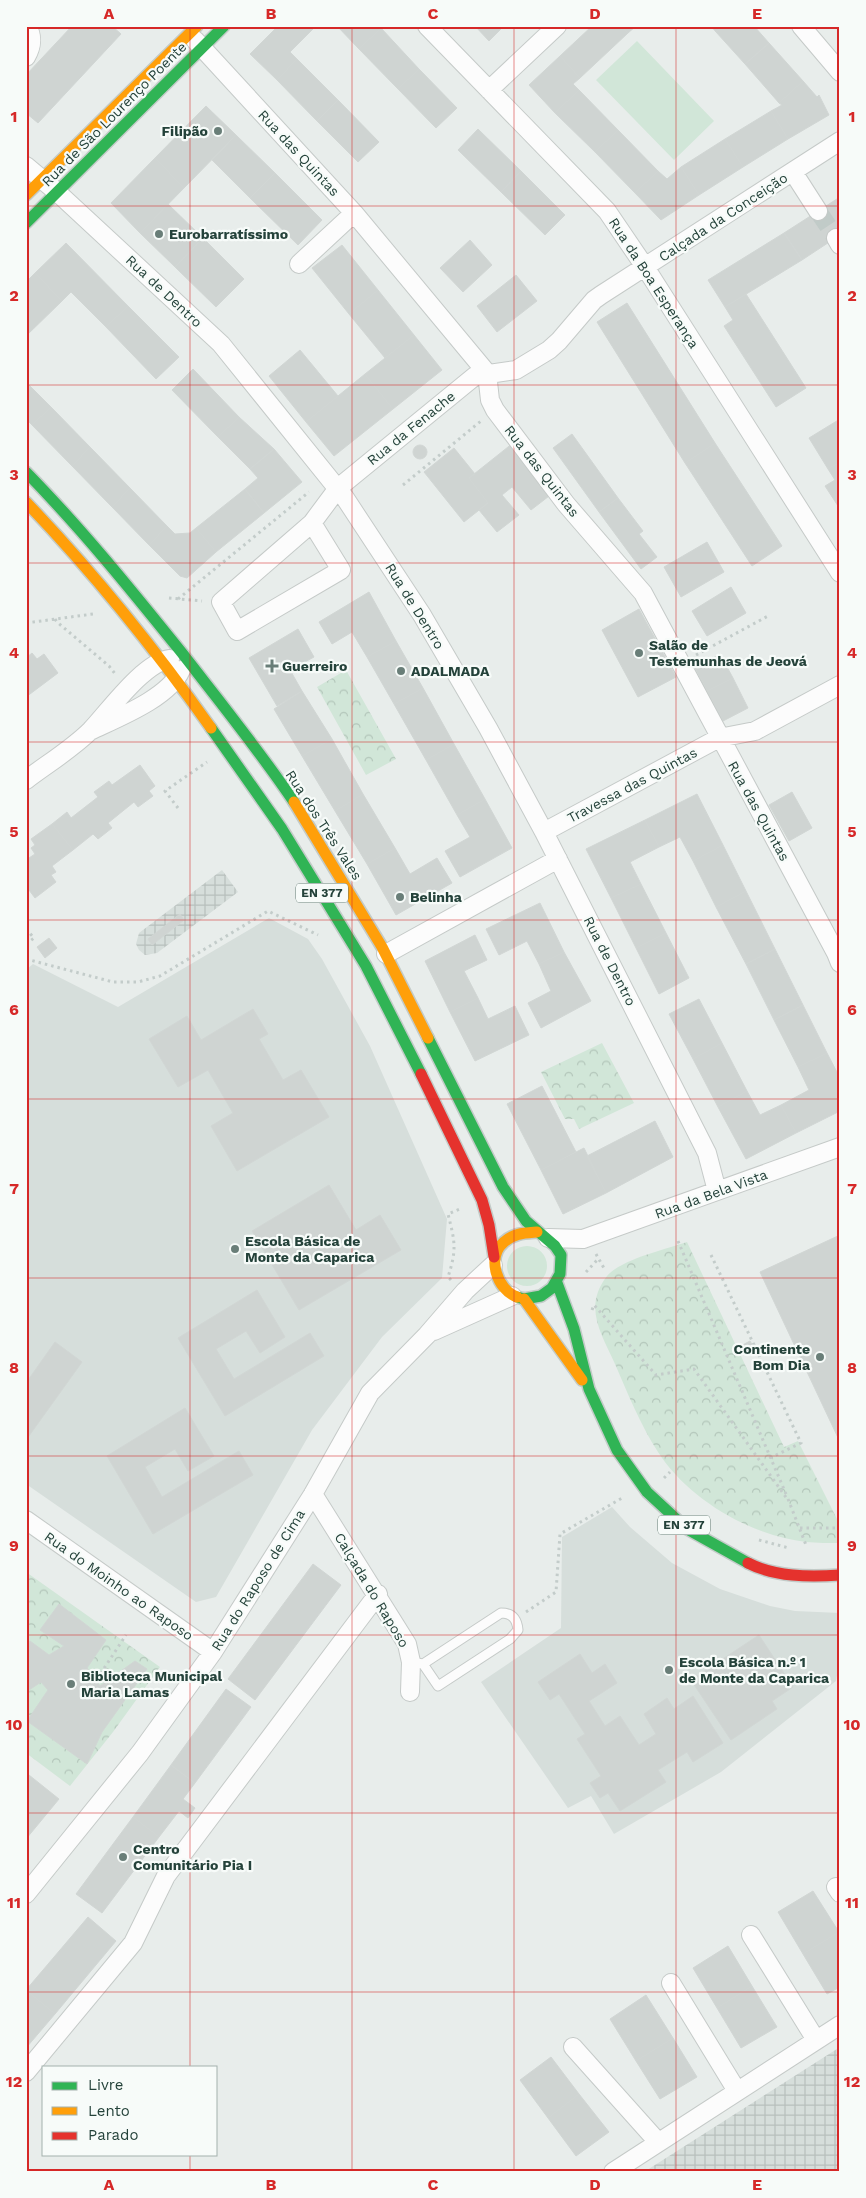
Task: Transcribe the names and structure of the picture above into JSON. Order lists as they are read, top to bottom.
{
  "streets": {
    "main road": ["Rua de São Lourenço Poente", "Rua dos Três Vales", "EN 377"],
    "street": [
      "Rua das Quintas",
      "Calçada da Conceição",
      "Rua da Boa Esperança",
      "Rua de Dentro",
      "Rua da Fenache",
      "Travessa das Quintas",
      "Rua da Bela Vista",
      "Rua do Raposo de Cima",
      "Rua do Moinho ao Raposo",
      "Calçada do Raposo"
    ]
  },
  "crossings": [
    ["Rua de São Lourenço Poente", "Rua das Quintas"],
    ["Rua de São Lourenço Poente", "Rua de Dentro"],
    ["Rua das Quintas", "Calçada da Conceição"],
    ["Rua das Quintas", "Rua da Fenache"],
    ["Rua das Quintas", "Travessa das Quintas"],
    ["Calçada da Conceição", "Rua da Boa Esperança"],
    ["Calçada da Conceição", "Rua da Fenache"],
    ["Rua de Dentro", "Rua da Fenache"],
    ["Rua de Dentro", "Travessa das Quintas"],
    ["Rua de Dentro", "Rua da Bela Vista"],
    ["Rua dos Três Vales", "Rua da Bela Vista"],
    ["Rua dos Três Vales", "Rua do Raposo de Cima"],
    ["Rua da Bela Vista", "Rua do Raposo de Cima"],
    ["Rua do Raposo de Cima", "Rua do Moinho ao Raposo"],
    ["Rua do Raposo de Cima", "Calçada do Raposo"]
  ],
  "places": {
    "other": [
      "Filipão",
      "Eurobarratíssimo",
      "Salão de Testemunhas de Jeová",
      "ADALMADA",
      "Belinha",
      "Escola Básica de Monte da Caparica",
      "Continente Bom Dia",
      "Escola Básica n.º 1 de Monte da Caparica",
      "Biblioteca Municipal Maria Lamas",
      "Centro Comunitário Pia I"
    ],
    "health": ["Guerreiro"]
  },
  "legend": ["Livre", "Lento", "Parado"],
  "grid": {
    "columns": [
      "A",
      "B",
      "C",
      "D",
      "E"
    ],
    "rows": [
      "1",
      "2",
      "3",
      "4",
      "5",
      "6",
      "7",
      "8",
      "9",
      "10",
      "11",
      "12"
    ]
  }
}
